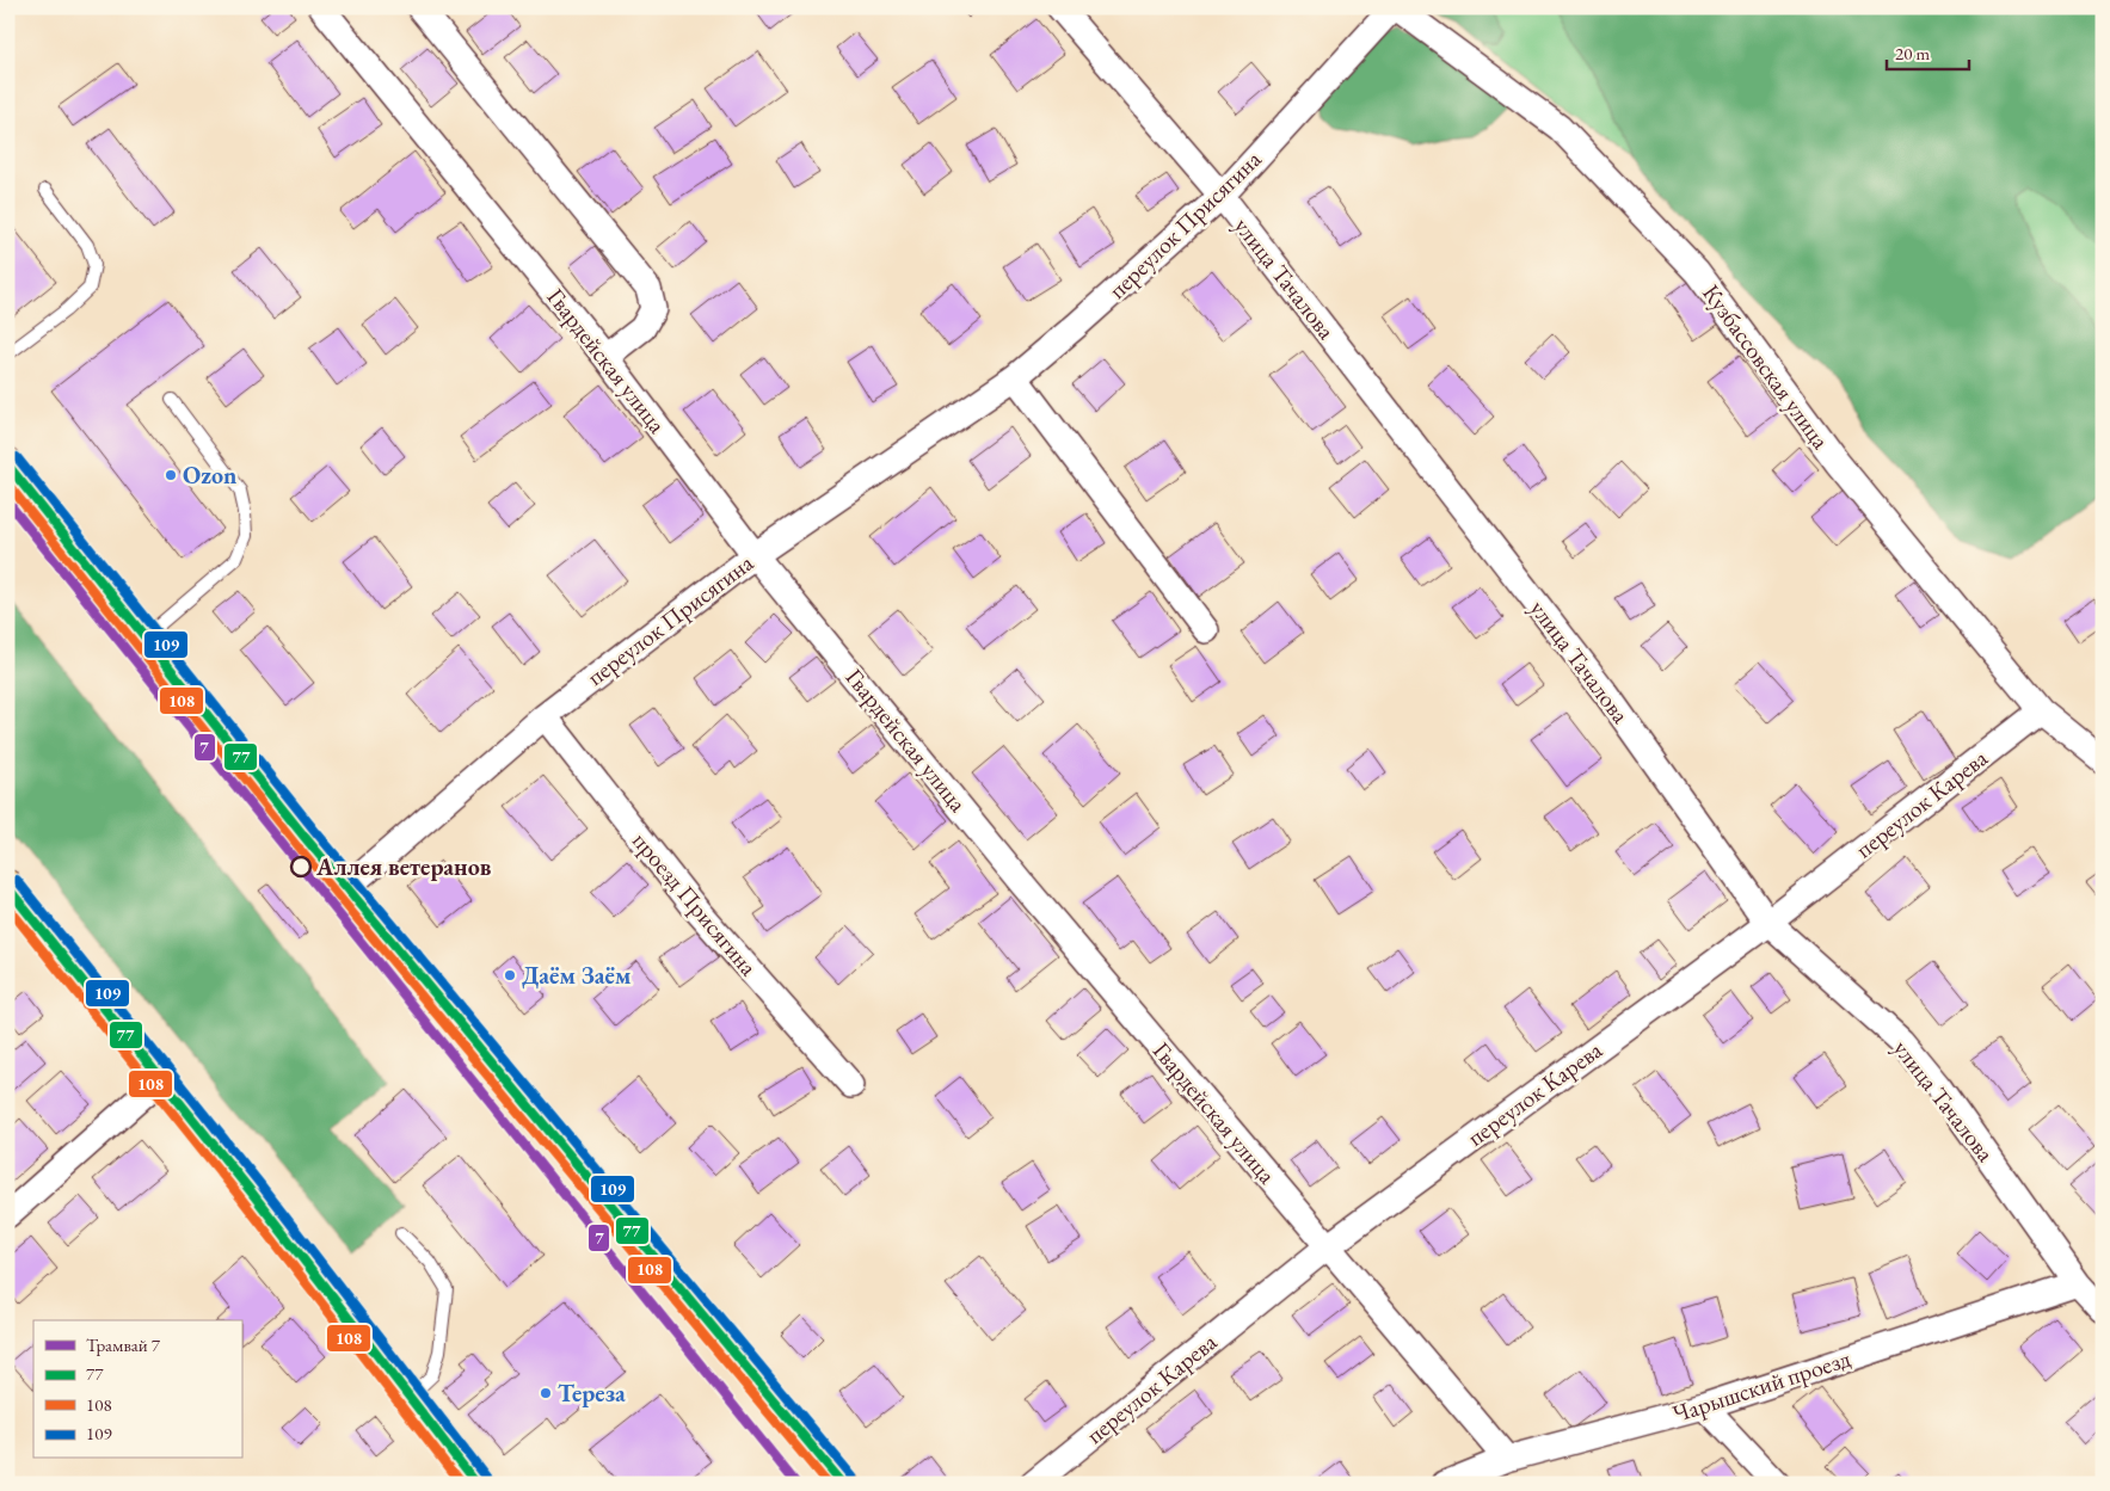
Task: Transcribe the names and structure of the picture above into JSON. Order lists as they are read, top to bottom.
{
  "streets": {
    "street": [
      "переулок Присягина",
      "улица Тачалова",
      "Гвардейская улица",
      "Кузбассовская улица",
      "переулок Карева",
      "проезд Присягина",
      "Чарышский проезд"
    ]
  },
  "crossings": [
    ["переулок Присягина", "улица Тачалова"],
    ["переулок Присягина", "Гвардейская улица"],
    ["переулок Присягина", "Кузбассовская улица"],
    ["переулок Присягина", "проезд Присягина"],
    ["улица Тачалова", "переулок Карева"],
    ["улица Тачалова", "Чарышский проезд"],
    ["Гвардейская улица", "переулок Карева"],
    ["Гвардейская улица", "Чарышский проезд"],
    ["Кузбассовская улица", "переулок Карева"]
  ],
  "places": [
    "Ozon",
    "Аллея ветеранов",
    "Даём Заём",
    "Тереза"
  ],
  "lines": [
    "transit line 109",
    "transit line 77",
    "transit line 108",
    "tram line 7"
  ],
  "legend": [
    "Трамвай 7",
    "77",
    "108",
    "109"
  ],
  "scale_bar": "20 m"
}
